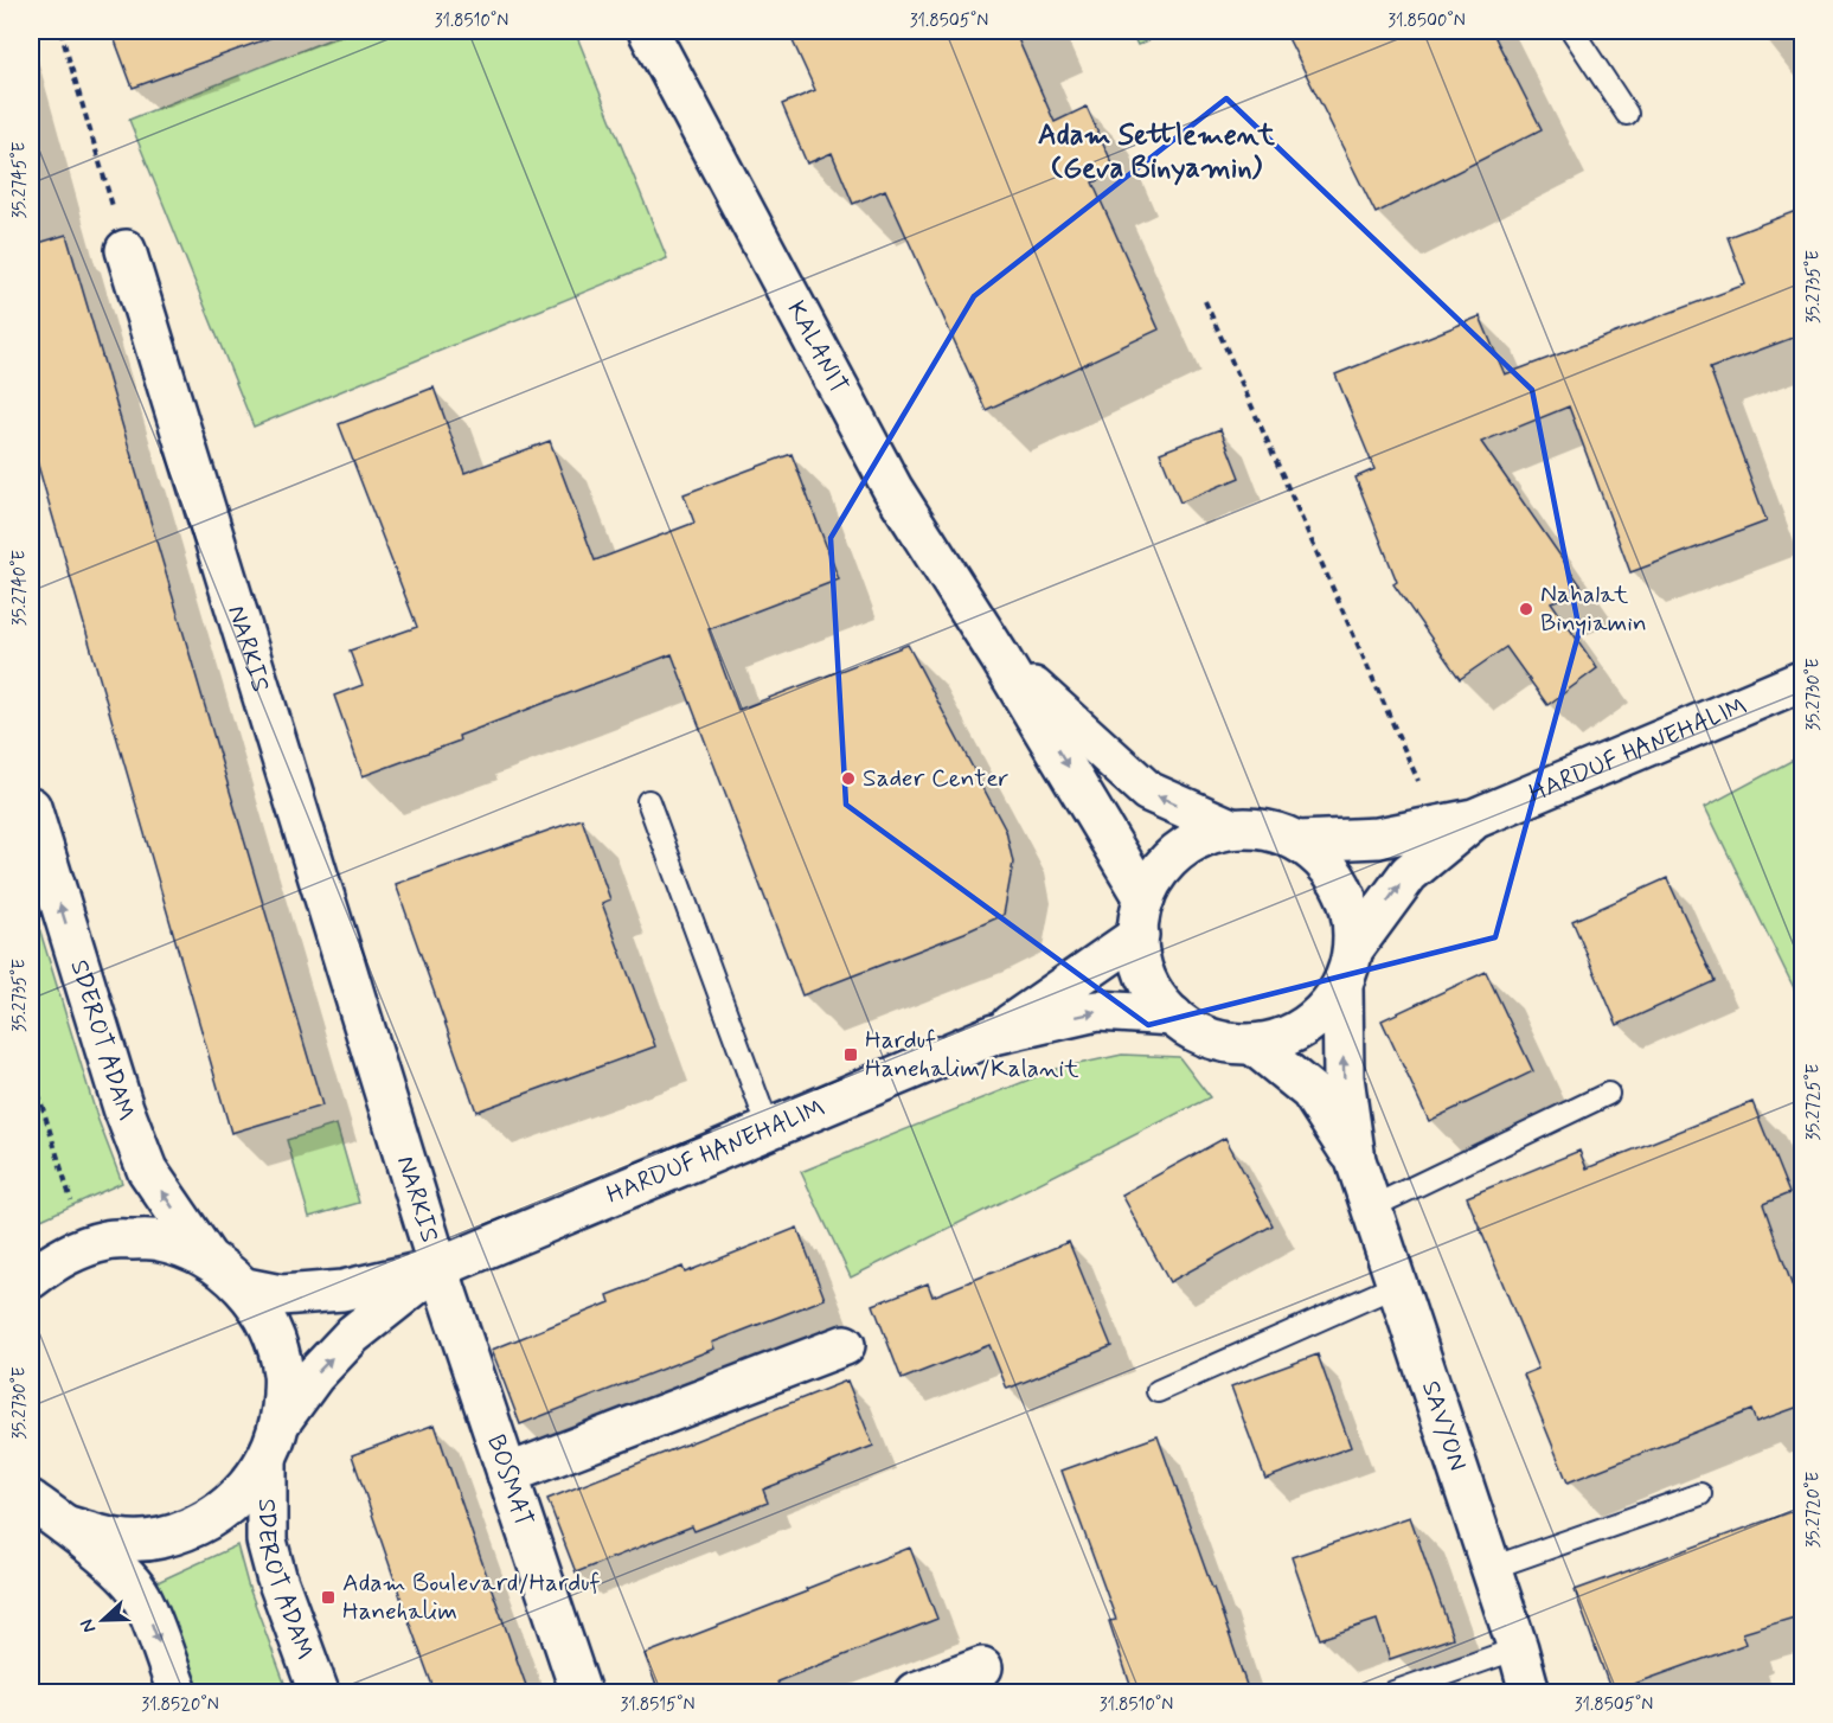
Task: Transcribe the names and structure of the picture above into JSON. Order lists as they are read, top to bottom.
{
  "streets": {
    "street": [
      "KALANIT",
      "NARKIS",
      "HARDUF HANEHALIM",
      "SDEROT ADAM",
      "SAVYON",
      "BOSMAT"
    ]
  },
  "crossings": [
    ["KALANIT", "HARDUF HANEHALIM"],
    ["KALANIT", "SAVYON"],
    ["NARKIS", "HARDUF HANEHALIM"],
    ["NARKIS", "BOSMAT"],
    ["HARDUF HANEHALIM", "SDEROT ADAM"],
    ["HARDUF HANEHALIM", "SAVYON"],
    ["HARDUF HANEHALIM", "BOSMAT"]
  ],
  "districts": ["Adam Settlement (Geva Binyamin)"],
  "places": {
    "other": ["Nahalat Binyiamin", "Sader Center"],
    "transit": ["Harduf Hanehalim/Kalanit", "Adam Boulevard/Harduf Hanehalim"]
  },
  "north": "left",
  "coordinates": [
    "31.8510°N",
    "31.8505°N",
    "31.8500°N",
    "35.2745°E",
    "35.2735°E",
    "35.2740°E",
    "35.2730°E",
    "35.2725°E",
    "35.2720°E",
    "31.8520°N",
    "31.8515°N"
  ]
}
